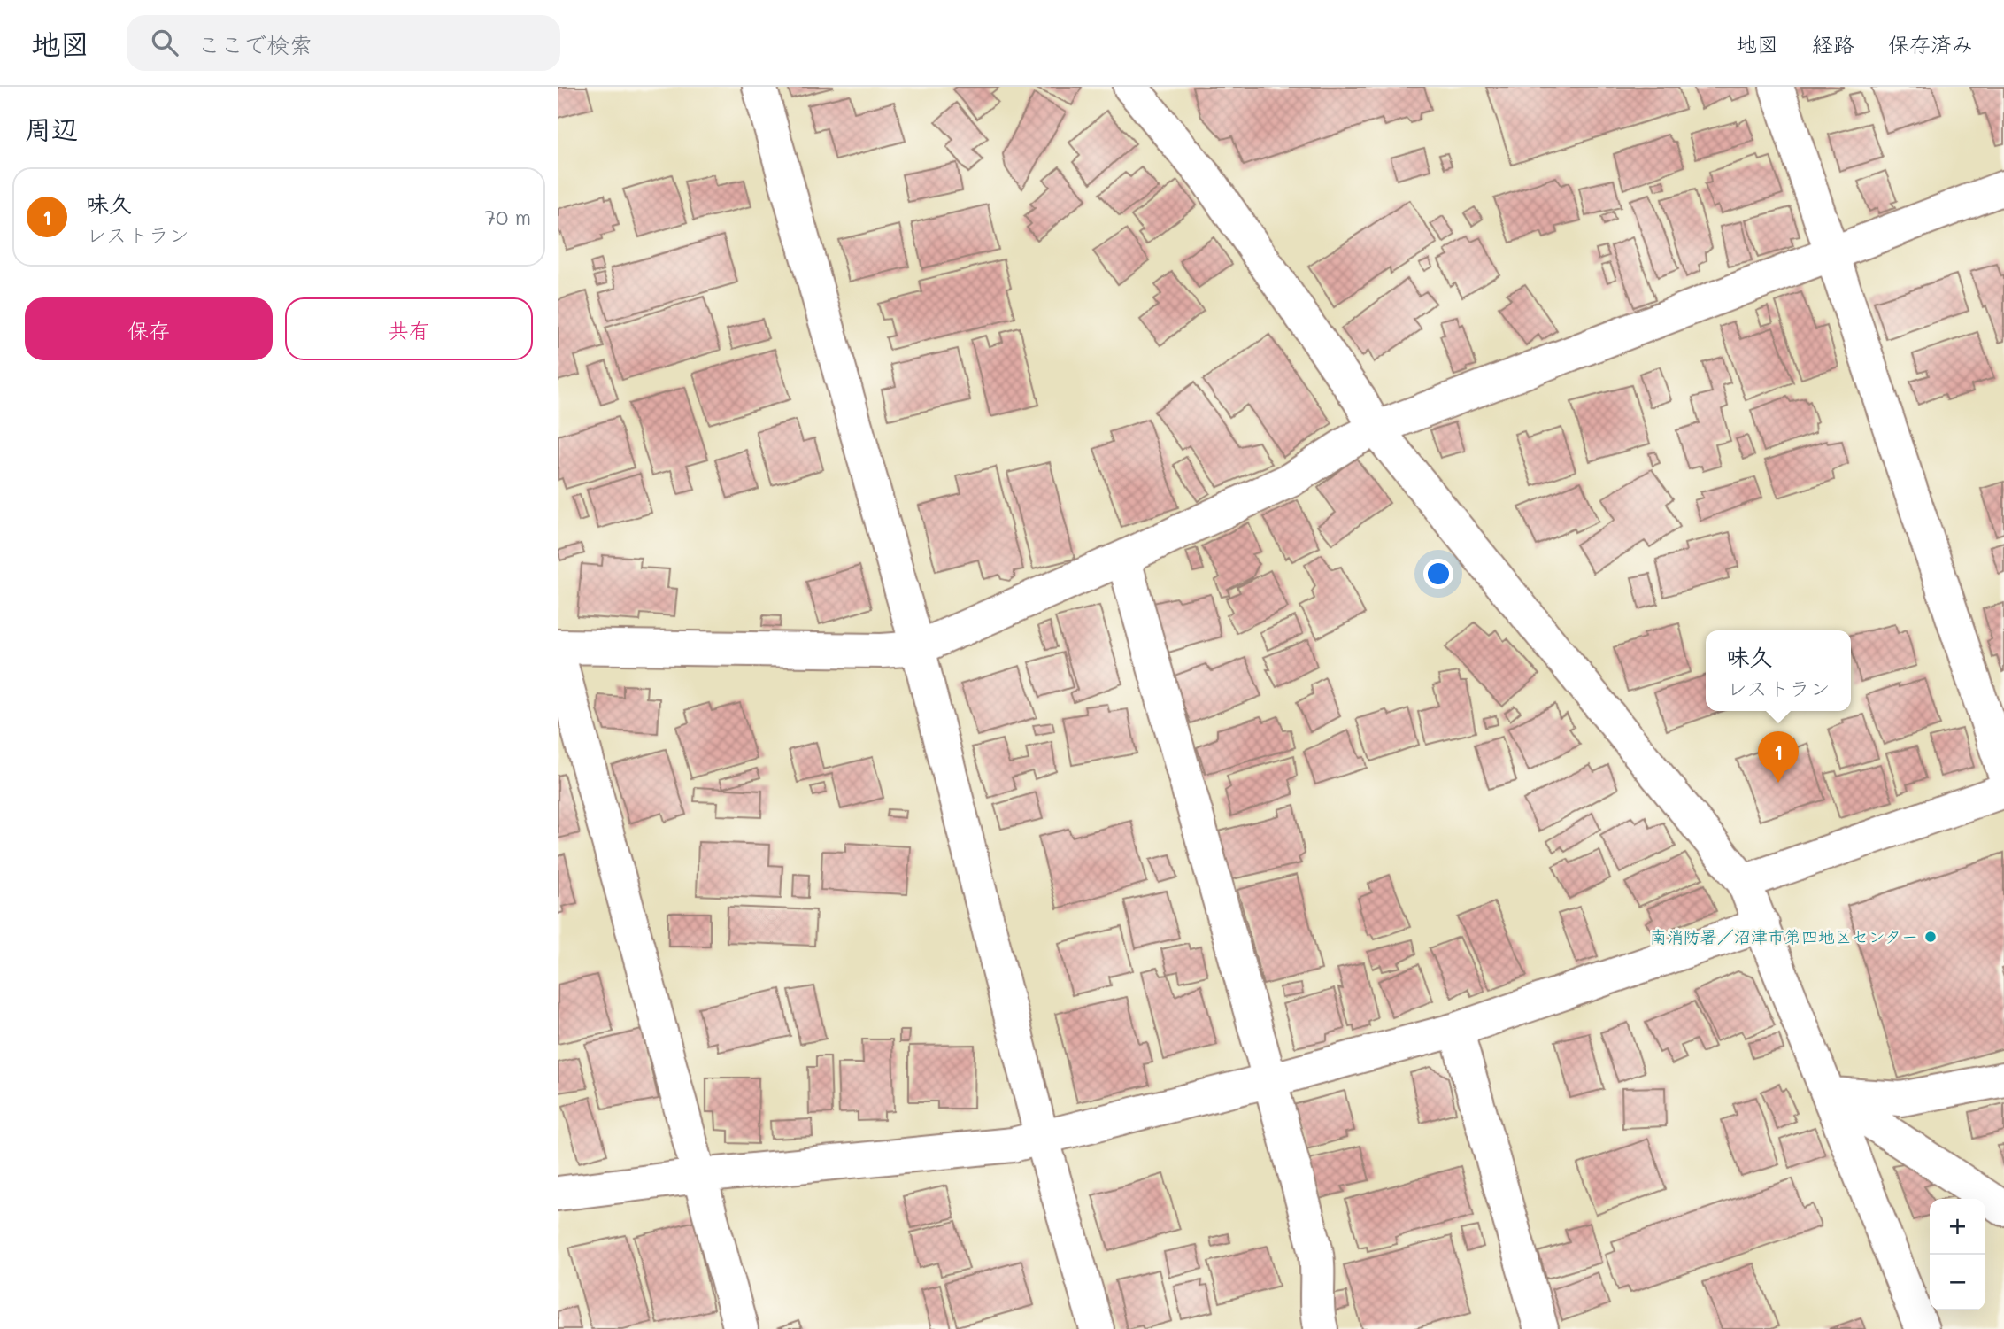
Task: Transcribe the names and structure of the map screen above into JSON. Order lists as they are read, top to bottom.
{
  "places": ["南消防署／沼津市第四地区センター"],
  "page": {
    "header": "地図",
    "search": "ここで検索",
    "nav": ["地図", "経路", "保存済み"],
    "heading": "周辺",
    "list": [
      {
        "mark": "1",
        "name": "味久",
        "note": "レストラン",
        "value": "70 m"
      }
    ],
    "buttons": ["保存", "共有"],
    "popup": ["味久", "レストラン"],
    "pins": "1",
    "map_buttons": ["+", "−"]
  }
}
